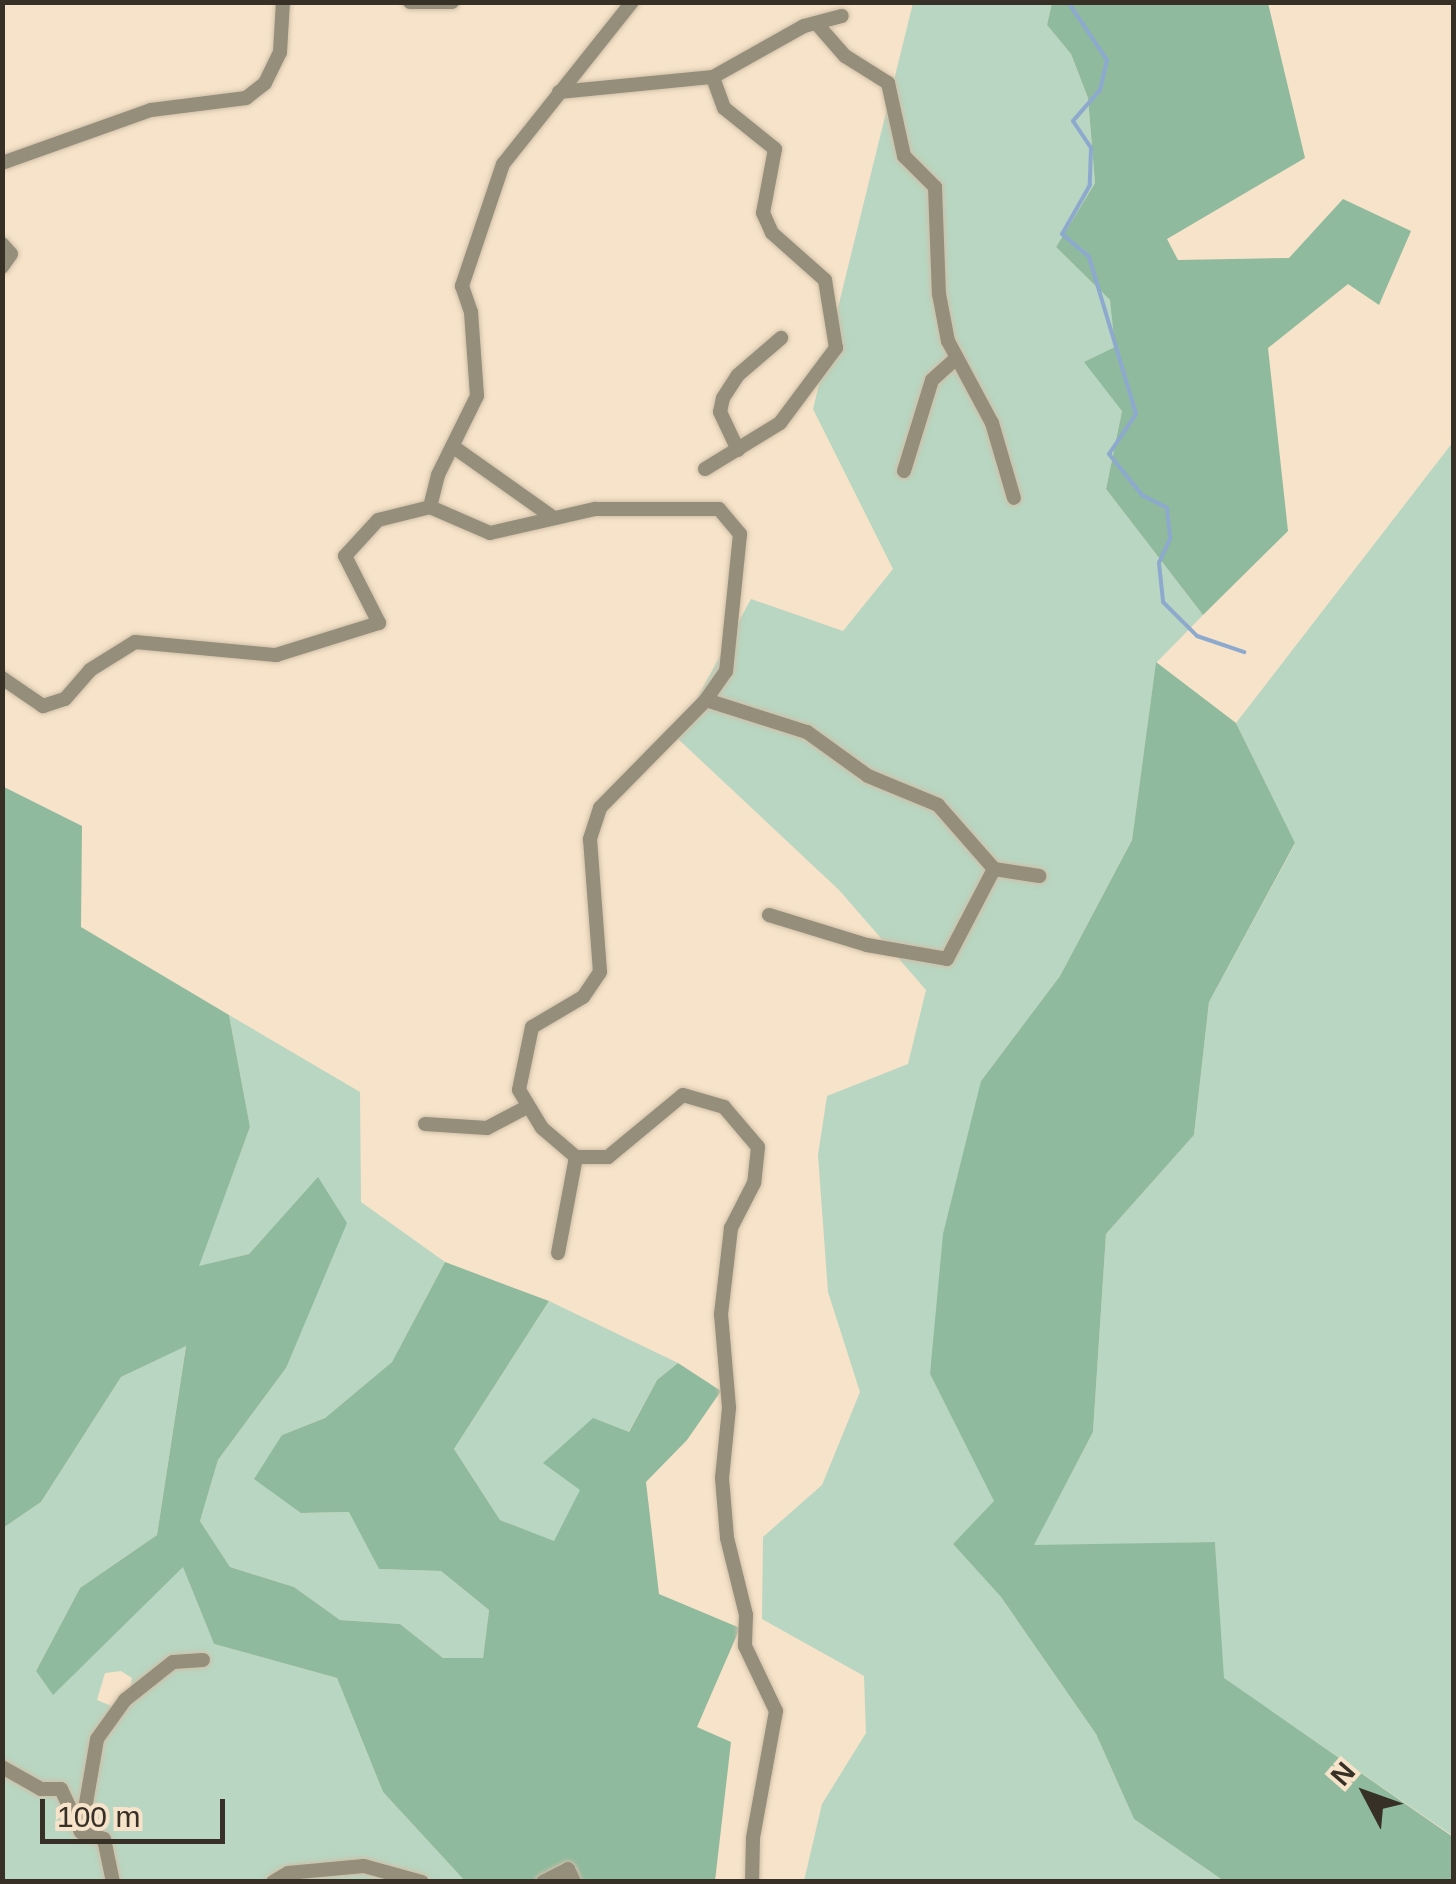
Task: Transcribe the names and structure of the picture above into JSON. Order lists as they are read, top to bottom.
{
  "scale_bar": "100 m",
  "north": "top left"
}
